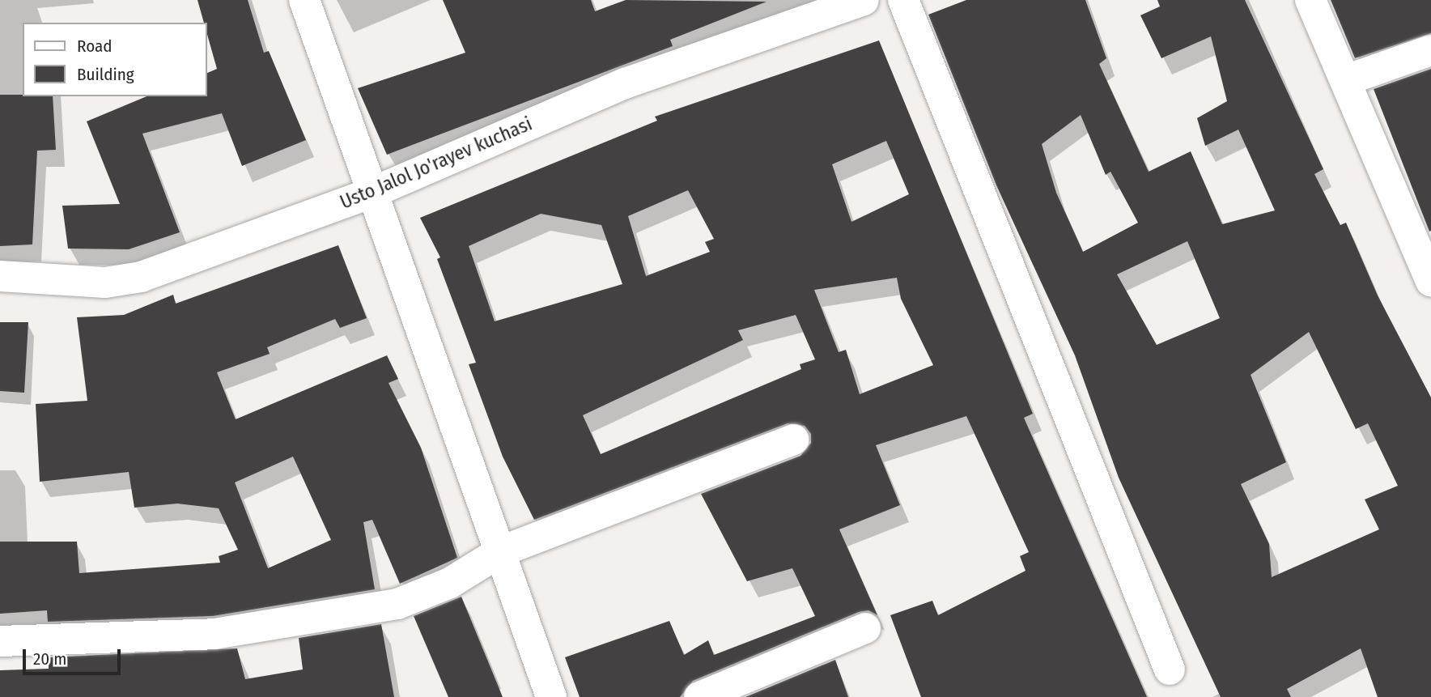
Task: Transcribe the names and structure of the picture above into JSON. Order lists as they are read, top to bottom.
{
  "streets": {
    "street": ["Usto Jalol Jo'rayev kuchasi"]
  },
  "legend": ["Road", "Building"],
  "scale_bar": "20 m"
}
